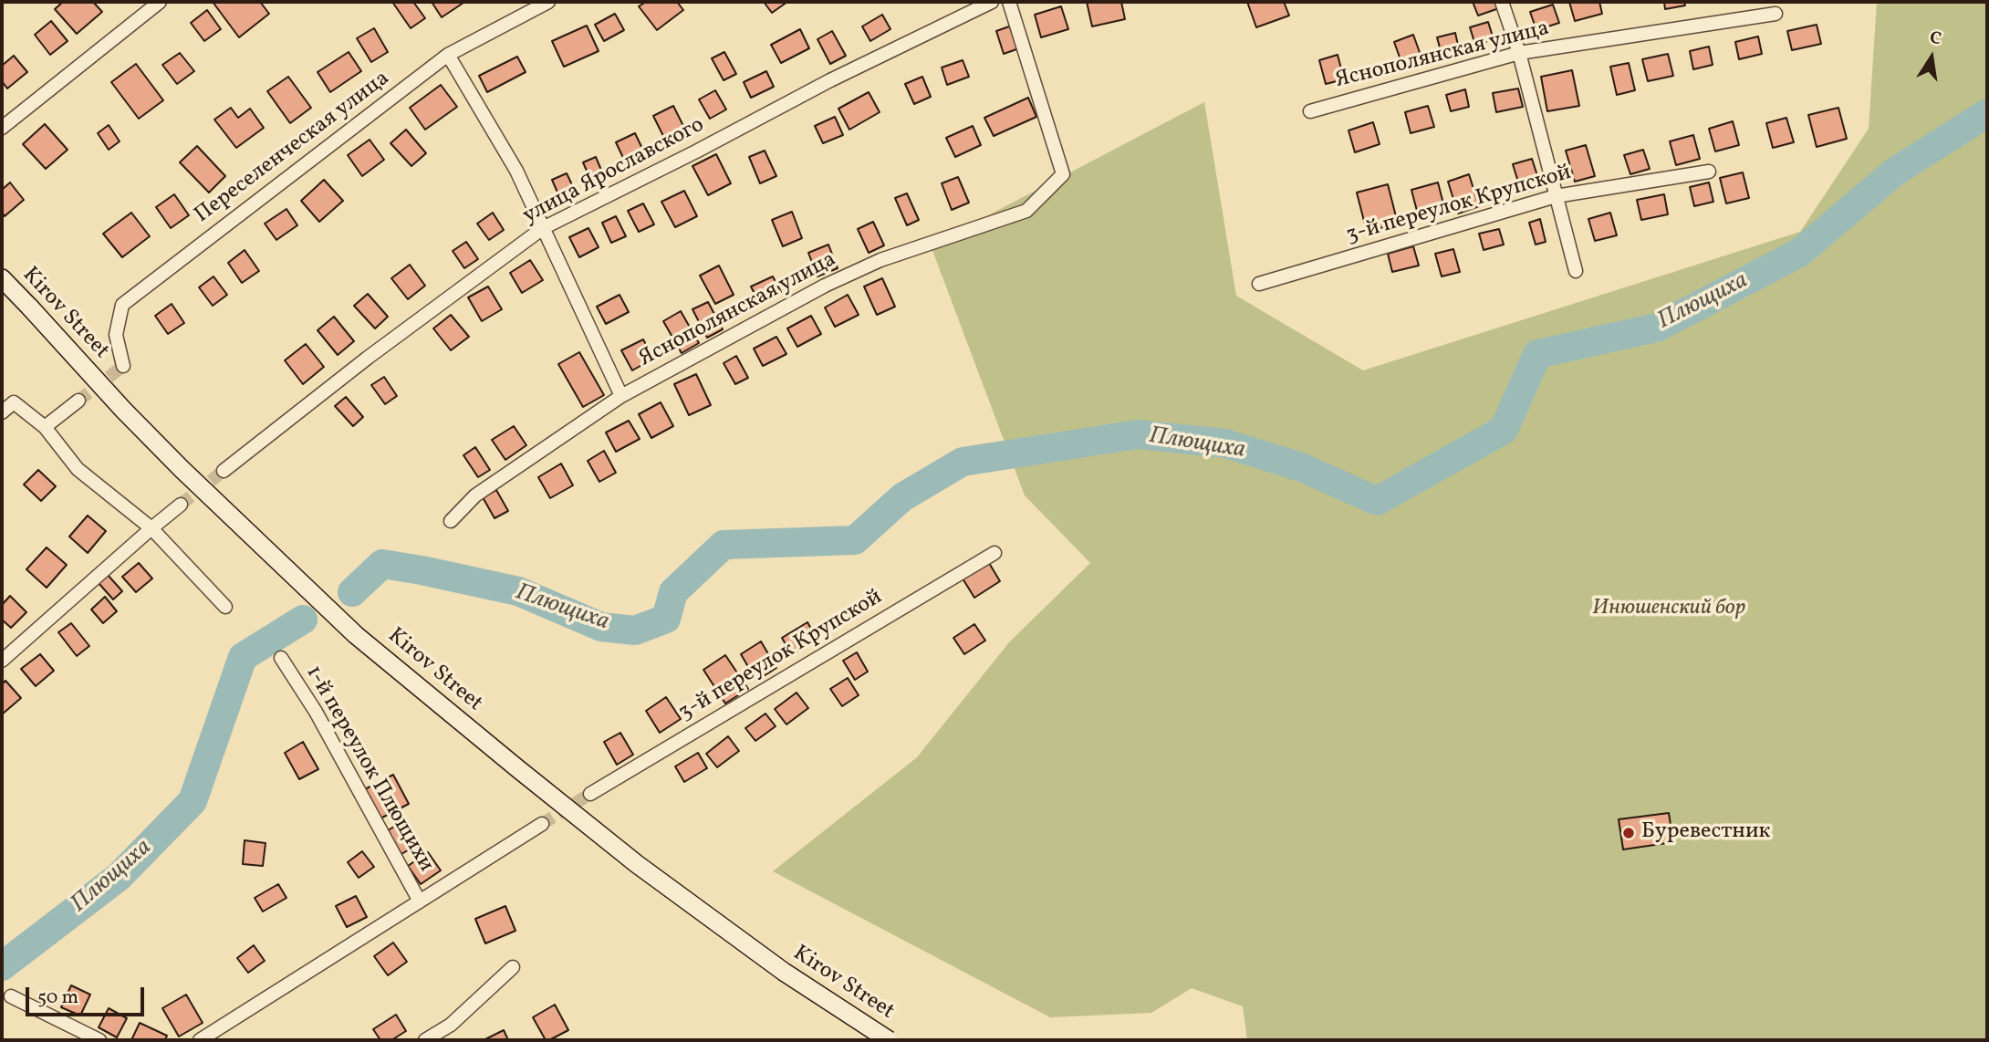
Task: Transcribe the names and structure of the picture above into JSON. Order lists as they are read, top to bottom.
{
  "streets": {
    "main road": ["Kirov Street"],
    "street": [
      "Яснополянская улица",
      "Переселенческая улица",
      "улица Ярославского",
      "3-й переулок Крупской",
      "1-й переулок Плющихи"
    ]
  },
  "water": ["Плющиха"],
  "parks": ["Инюшенский бор"],
  "places": ["Буревестник"],
  "scale_bar": "50 m",
  "north": "top"
}
